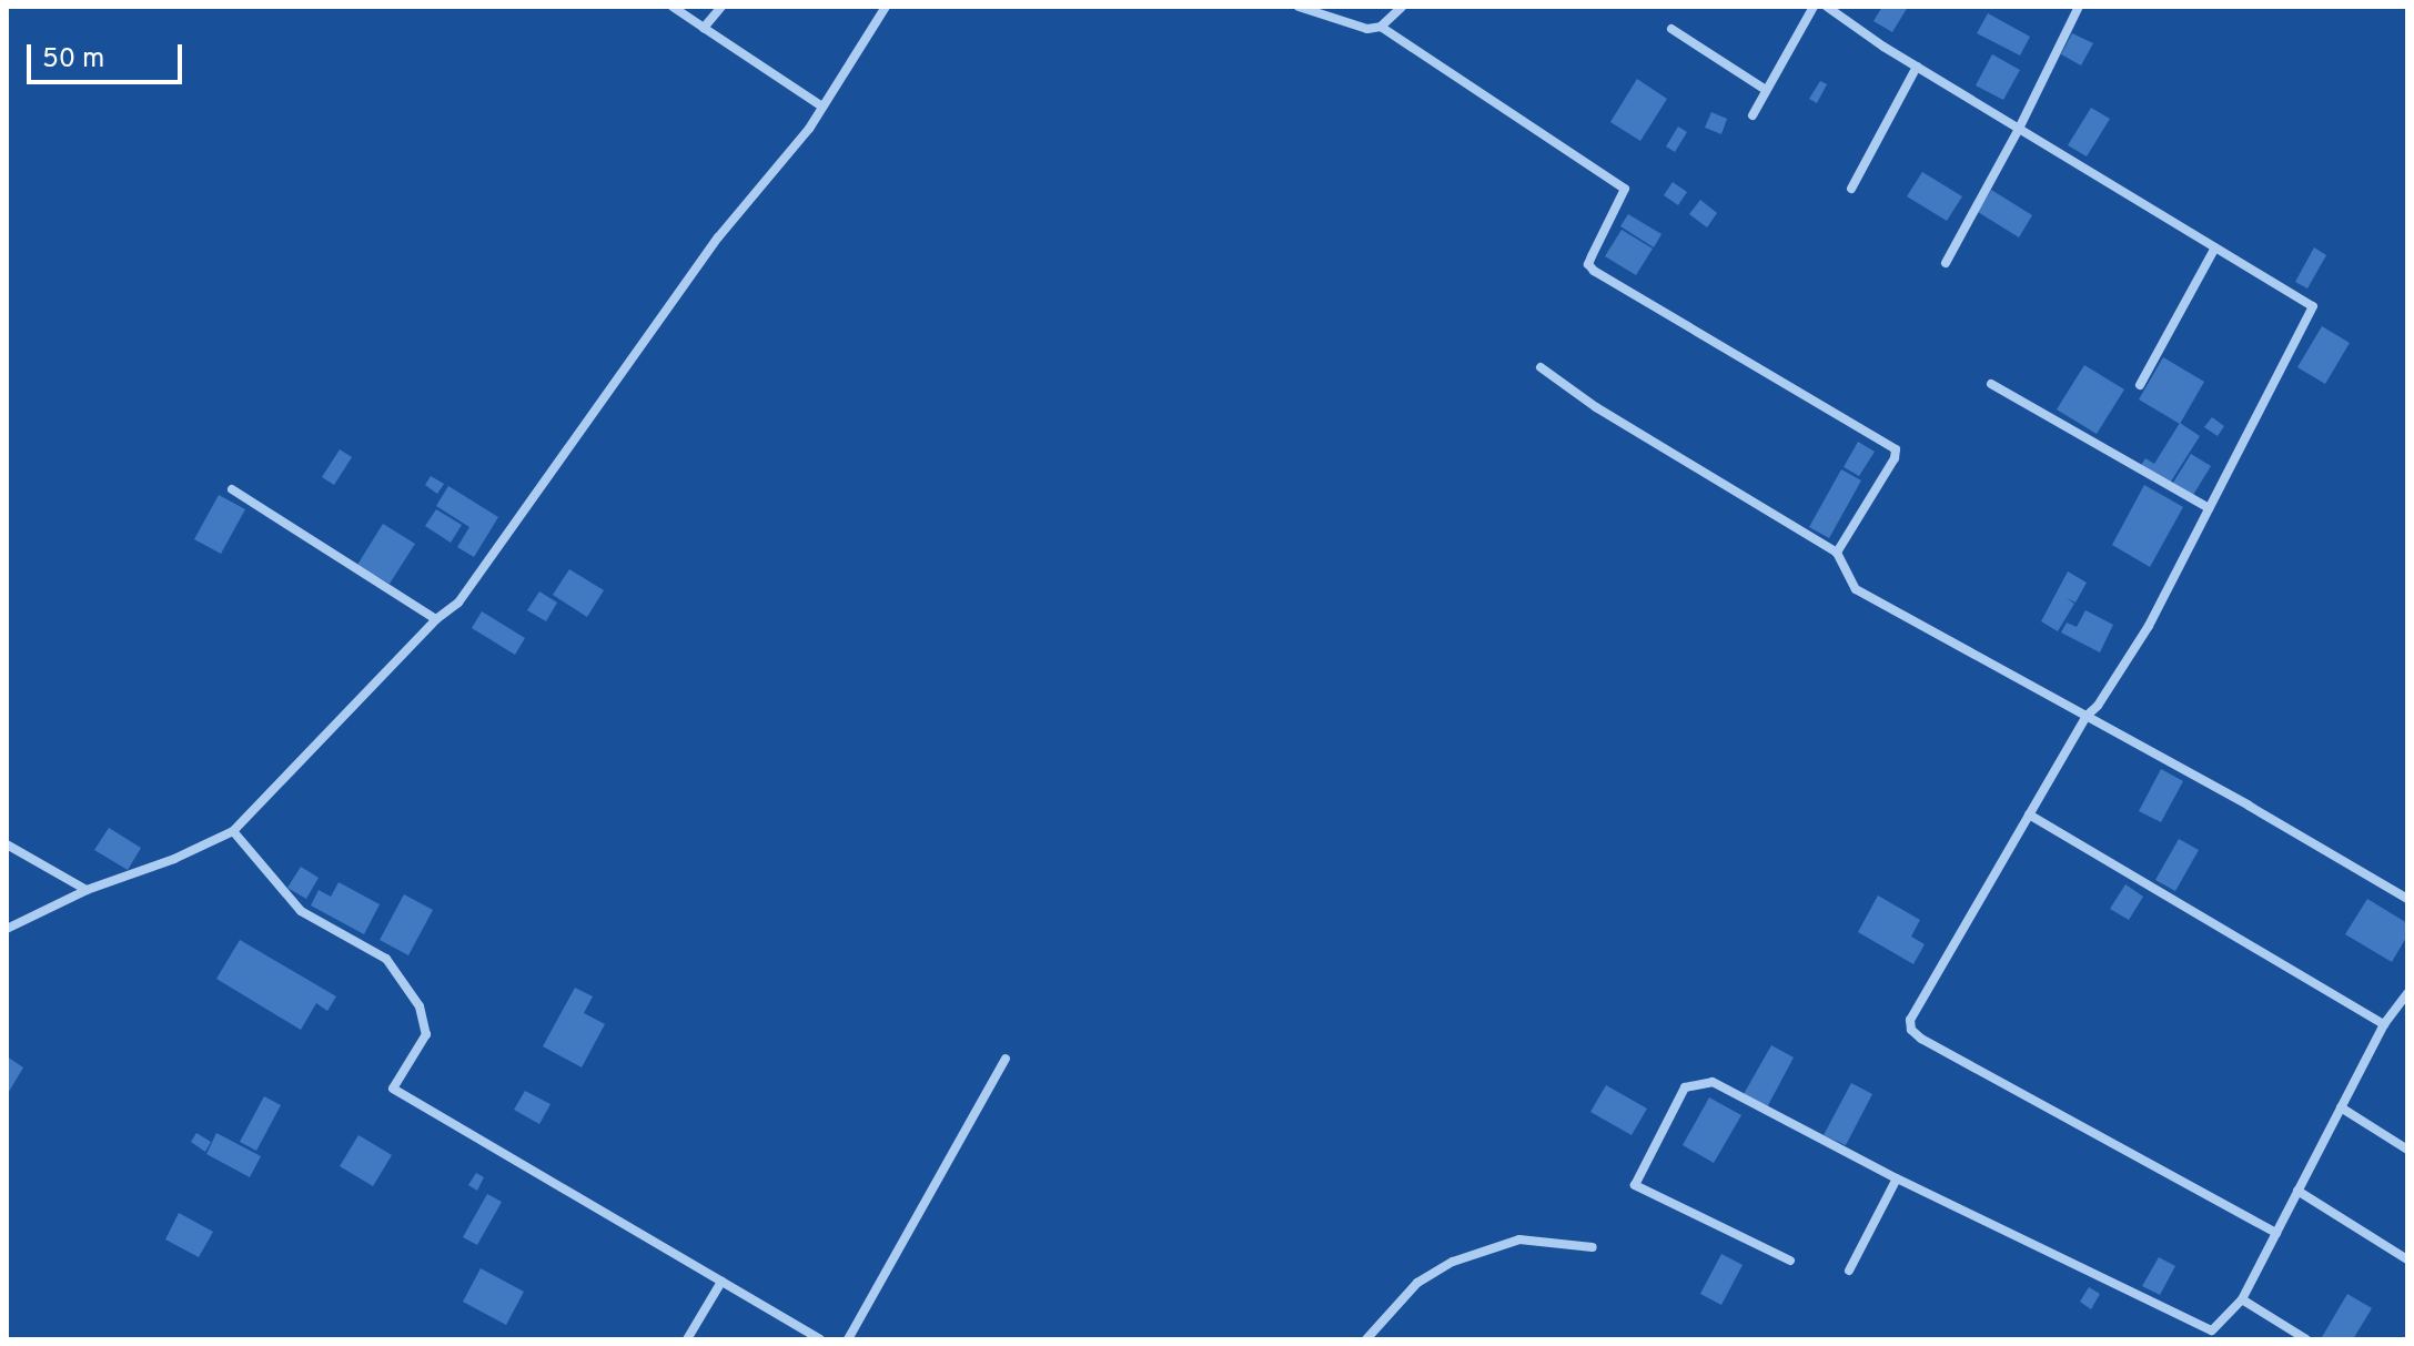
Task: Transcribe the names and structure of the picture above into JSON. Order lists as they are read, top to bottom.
{
  "scale_bar": "50 m"
}
